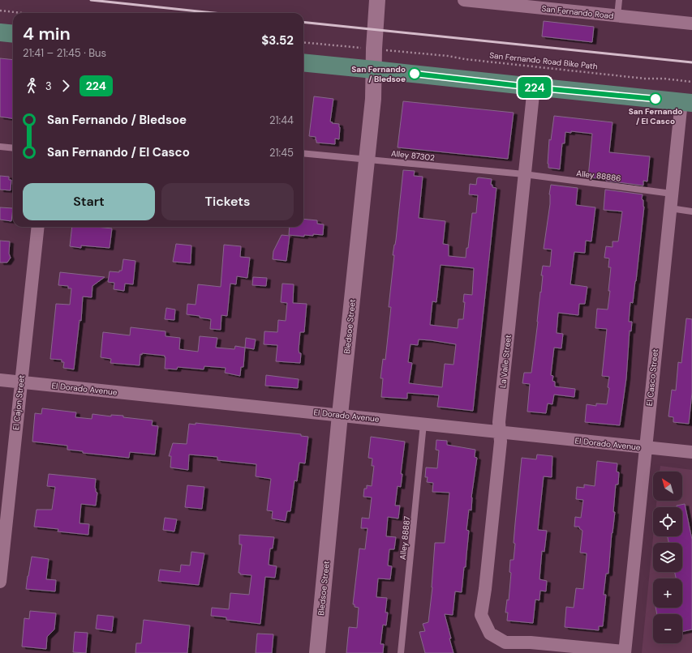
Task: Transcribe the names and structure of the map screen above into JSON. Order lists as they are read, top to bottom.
{
  "streets": {
    "street": [
      "San Fernando Road",
      "Bledsoe Street",
      "La Valle Street",
      "El Casco Street",
      "El Dorado Avenue",
      "El Cajon Street"
    ],
    "lane": ["Alley 87302", "Alley 88886", "Alley 88887"],
    "path": ["San Fernando Road Bike Path"]
  },
  "crossings": [
    ["Alley 87302", "Alley 88886"],
    ["Alley 87302", "Bledsoe Street"],
    ["Alley 87302", "La Valle Street"],
    ["Alley 88886", "La Valle Street"],
    ["Alley 88886", "El Casco Street"],
    ["Bledsoe Street", "El Dorado Avenue"],
    ["La Valle Street", "El Casco Street"],
    ["La Valle Street", "El Dorado Avenue"],
    ["El Casco Street", "El Dorado Avenue"],
    ["El Dorado Avenue", "El Cajon Street"],
    ["El Dorado Avenue", "Alley 88887"]
  ],
  "places": ["San Fernando / Bledsoe", "San Fernando / El Casco"],
  "lines": ["bus line 224"],
  "north": "top left",
  "page": {
    "on_map": "224",
    "heading": ["4 min", "21:41 – 21:45 · Bus", "$3.52"],
    "legs": ["3", "224"],
    "list": [
      {
        "name": "San Fernando / Bledsoe",
        "value": "21:44"
      },
      {
        "name": "San Fernando / El Casco",
        "value": "21:45"
      }
    ],
    "buttons": ["Start", "Tickets"],
    "map_buttons": ["+", "−"]
  }
}
